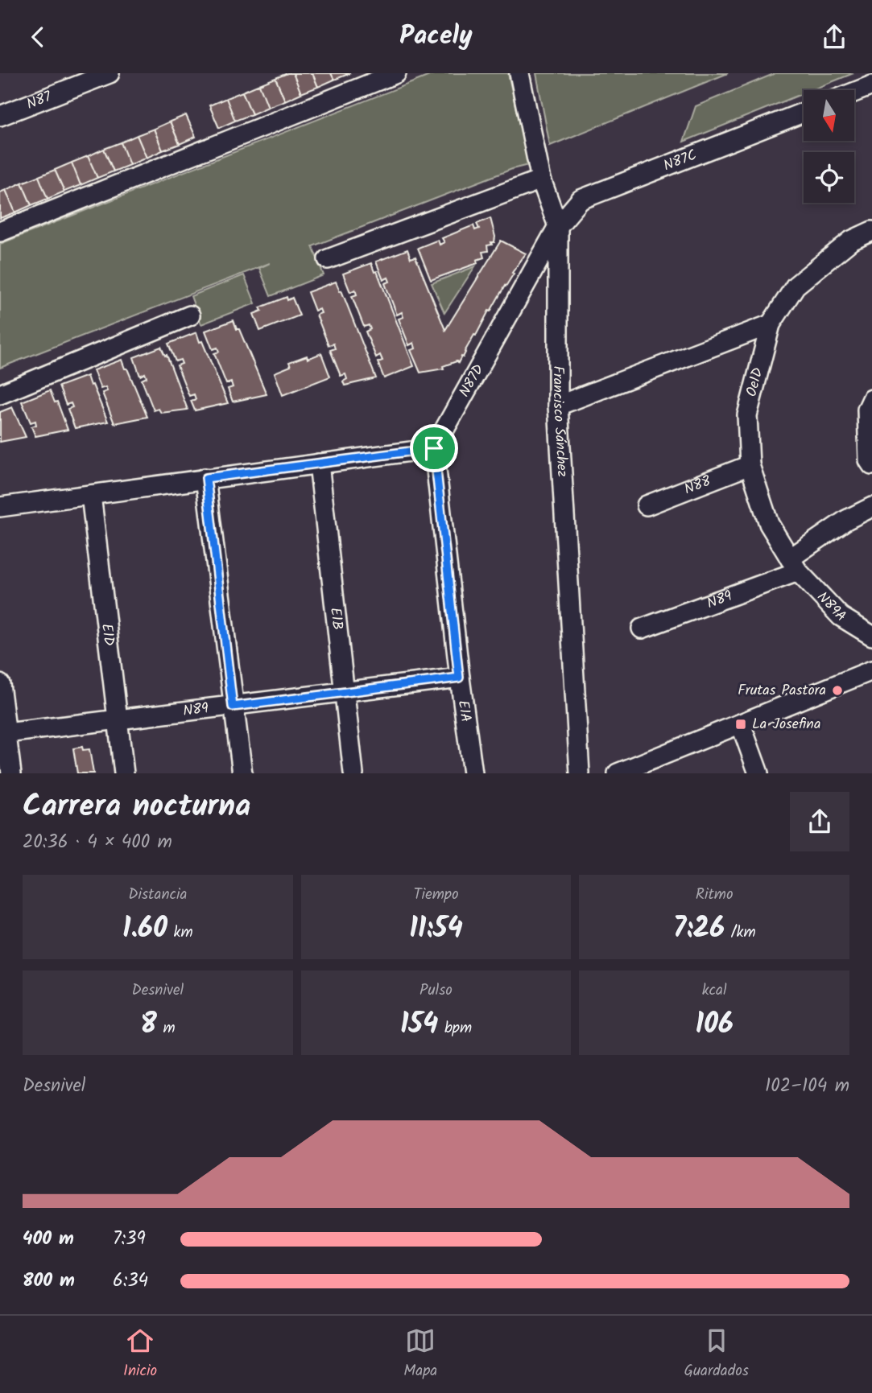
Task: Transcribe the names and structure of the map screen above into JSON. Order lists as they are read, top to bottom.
{
  "streets": {
    "street": [
      "N87",
      "N87C",
      "N87D",
      "Oe1D",
      "Francisco Sánchez",
      "N88",
      "N89",
      "N89A",
      "E1B",
      "E1D",
      "E1A"
    ]
  },
  "crossings": [
    ["N87C", "N87D"],
    ["N87C", "Francisco Sánchez"],
    ["N87D", "Francisco Sánchez"],
    ["N87D", "E1A"],
    ["Oe1D", "N88"],
    ["Oe1D", "N89"],
    ["Oe1D", "N89A"],
    ["N89", "N89A"],
    ["N89", "E1B"],
    ["N89", "E1D"],
    ["N89", "E1A"]
  ],
  "places": {
    "other": ["Frutas Pastora"],
    "transit": ["La Josefina"]
  },
  "north": "bottom",
  "page": {
    "header": "Pacely",
    "heading": ["Carrera nocturna", "20:36 · 4 × 400 m"],
    "stats": [
      ["Distancia", "1.60 km"],
      ["Tiempo", "11:54"],
      ["Ritmo", "7:26 /km"],
      ["Desnivel", "8 m"],
      ["Pulso", "154 bpm"],
      ["kcal", "106"]
    ],
    "chart": ["Desnivel", "102–104 m"],
    "list": [
      {
        "name": "400 m",
        "note": "7:39"
      },
      {
        "name": "800 m",
        "note": "6:34"
      }
    ],
    "tabs": ["Inicio", "Mapa", "Guardados"]
  }
}
